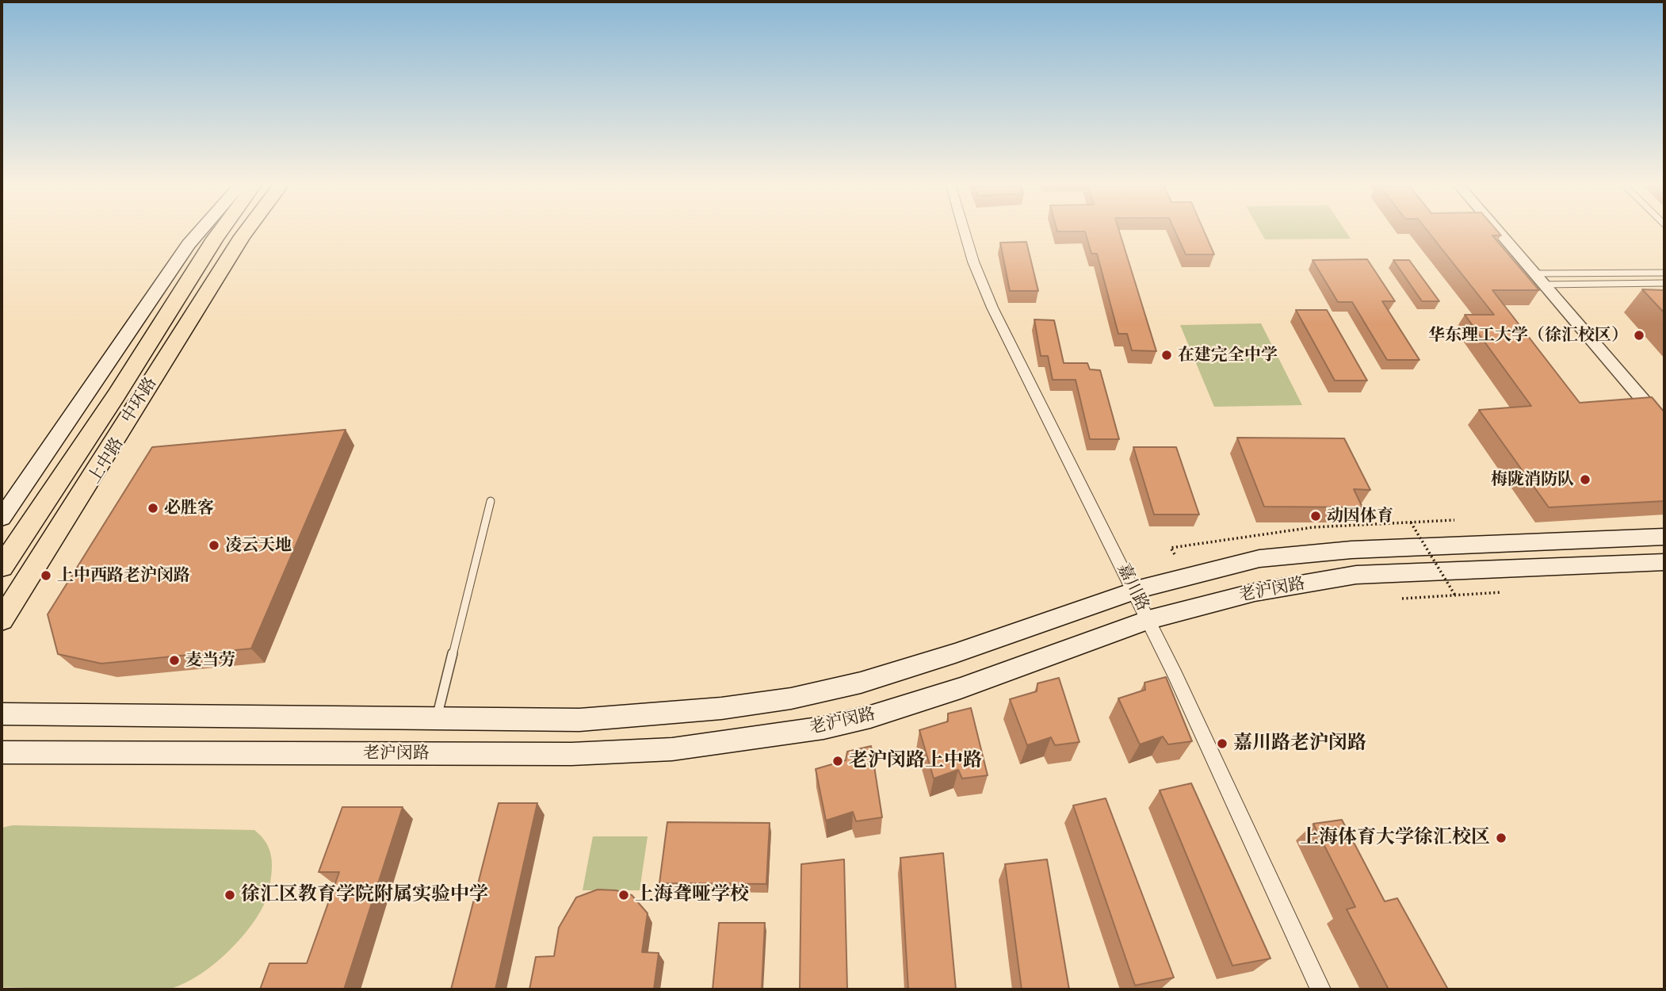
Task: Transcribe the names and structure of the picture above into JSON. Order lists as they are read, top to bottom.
{
  "streets": {
    "highway": ["中环路"],
    "main road": ["上中路", "老沪闵路"],
    "street": ["嘉川路"]
  },
  "crossings": [
    ["嘉川路", "老沪闵路"]
  ],
  "places": [
    "华东理工大学（徐汇校区）",
    "在建完全中学",
    "梅陇消防队",
    "必胜客",
    "动因体育",
    "凌云天地",
    "上中西路老沪闵路",
    "麦当劳",
    "嘉川路老沪闵路",
    "老沪闵路上中路",
    "上海体育大学徐汇校区",
    "徐汇区教育学院附属实验中学",
    "上海聋哑学校"
  ]
}
